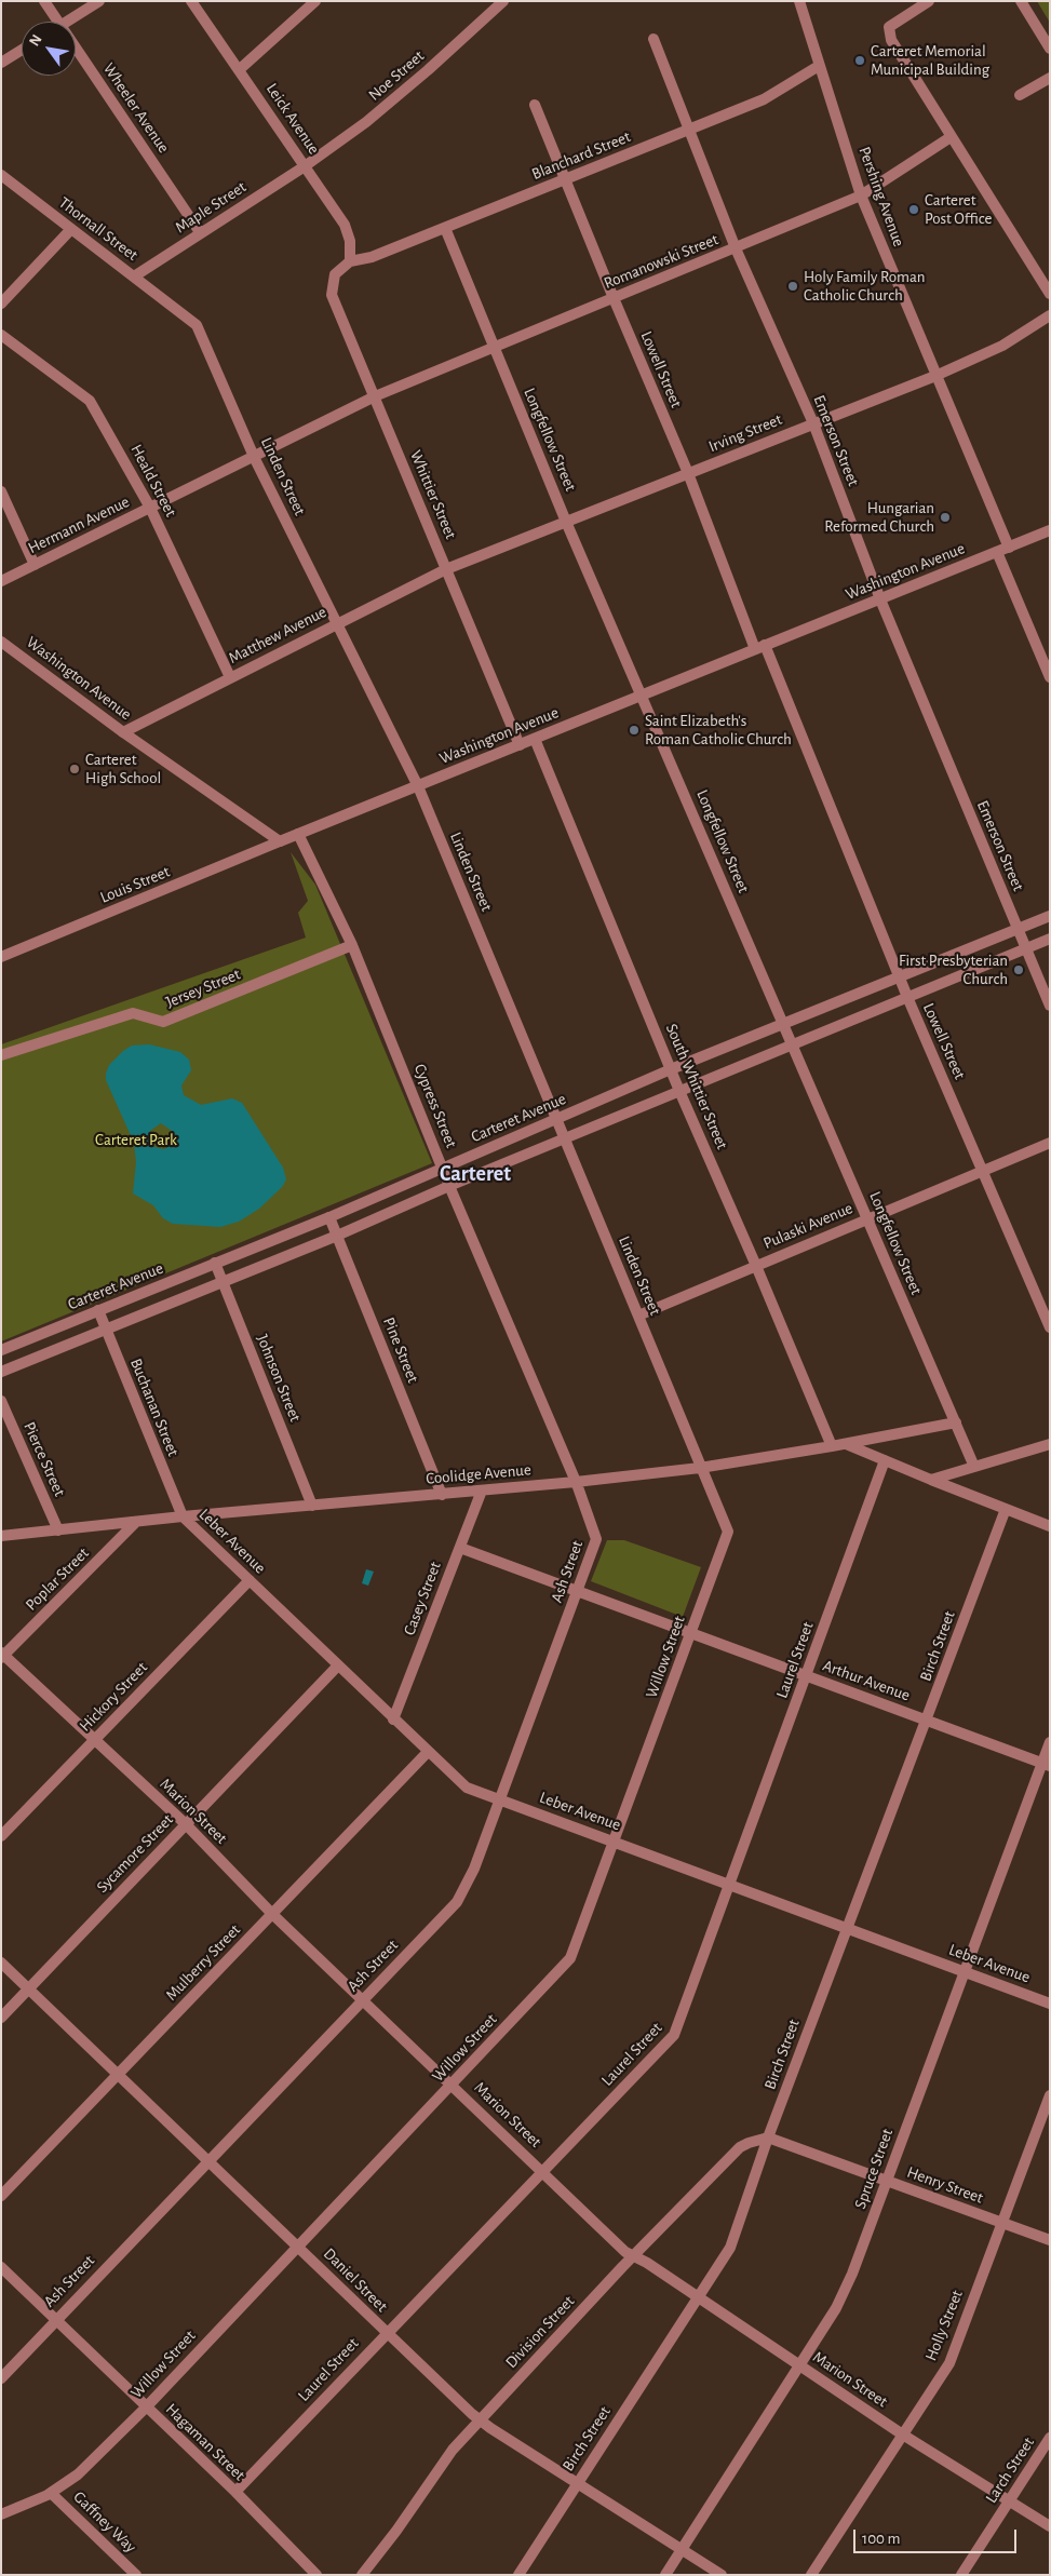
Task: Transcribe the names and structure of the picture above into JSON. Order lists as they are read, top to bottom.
{
  "streets": {
    "street": [
      "Noe Street",
      "Wheeler Avenue",
      "Leick Avenue",
      "Blanchard Street",
      "Pershing Avenue",
      "Maple Street",
      "Thornall Street",
      "Romanowski Street",
      "Lowell Street",
      "Irving Street",
      "Longfellow Street",
      "Emerson Street",
      "Linden Street",
      "Heald Street",
      "Whittier Street",
      "Hermann Avenue",
      "Washington Avenue",
      "Matthew Avenue",
      "Louis Street",
      "Jersey Street",
      "South Whittier Street",
      "Cypress Street",
      "Carteret Avenue",
      "Pulaski Avenue",
      "Pine Street",
      "Johnson Street",
      "Buchanan Street",
      "Pierce Street",
      "Coolidge Avenue",
      "Leber Avenue",
      "Ash Street",
      "Poplar Street",
      "Casey Street",
      "Birch Street",
      "Willow Street",
      "Laurel Street",
      "Arthur Avenue",
      "Hickory Street",
      "Marion Street",
      "Sycamore Street",
      "Mulberry Street",
      "Spruce Street",
      "Henry Street",
      "Daniel Street",
      "Holly Street",
      "Division Street",
      "Hagaman Street",
      "Larch Street",
      "Gaffney Way"
    ]
  },
  "crossings": [
    ["Noe Street", "Leick Avenue"],
    ["Noe Street", "Maple Street"],
    ["Wheeler Avenue", "Maple Street"],
    ["Leick Avenue", "Blanchard Street"],
    ["Leick Avenue", "Maple Street"],
    ["Leick Avenue", "Whittier Street"],
    ["Blanchard Street", "Pershing Avenue"],
    ["Blanchard Street", "Lowell Street"],
    ["Blanchard Street", "Longfellow Street"],
    ["Blanchard Street", "Emerson Street"],
    ["Blanchard Street", "Whittier Street"],
    ["Pershing Avenue", "Romanowski Street"],
    ["Pershing Avenue", "Irving Street"],
    ["Pershing Avenue", "Washington Avenue"],
    ["Maple Street", "Thornall Street"],
    ["Thornall Street", "Linden Street"],
    ["Romanowski Street", "Lowell Street"],
    ["Romanowski Street", "Longfellow Street"],
    ["Romanowski Street", "Emerson Street"],
    ["Romanowski Street", "Whittier Street"],
    ["Romanowski Street", "Hermann Avenue"],
    ["Lowell Street", "Irving Street"],
    ["Lowell Street", "Washington Avenue"],
    ["Lowell Street", "Carteret Avenue"],
    ["Lowell Street", "Pulaski Avenue"],
    ["Irving Street", "Longfellow Street"],
    ["Irving Street", "Emerson Street"],
    ["Irving Street", "Whittier Street"],
    ["Irving Street", "Matthew Avenue"],
    ["Longfellow Street", "Washington Avenue"],
    ["Longfellow Street", "Carteret Avenue"],
    ["Longfellow Street", "Pulaski Avenue"],
    ["Longfellow Street", "Coolidge Avenue"],
    ["Emerson Street", "Washington Avenue"],
    ["Emerson Street", "Carteret Avenue"],
    ["Linden Street", "Hermann Avenue"],
    ["Linden Street", "Washington Avenue"],
    ["Linden Street", "Matthew Avenue"],
    ["Linden Street", "Carteret Avenue"],
    ["Linden Street", "Pulaski Avenue"],
    ["Linden Street", "Coolidge Avenue"],
    ["Linden Street", "Willow Street"],
    ["Heald Street", "Hermann Avenue"],
    ["Heald Street", "Matthew Avenue"],
    ["Whittier Street", "Hermann Avenue"],
    ["Whittier Street", "Washington Avenue"],
    ["Whittier Street", "Matthew Avenue"],
    ["Washington Avenue", "Matthew Avenue"],
    ["Washington Avenue", "Louis Street"],
    ["Washington Avenue", "South Whittier Street"],
    ["Washington Avenue", "Cypress Street"],
    ["Jersey Street", "Cypress Street"],
    ["South Whittier Street", "Carteret Avenue"],
    ["South Whittier Street", "Pulaski Avenue"],
    ["South Whittier Street", "Coolidge Avenue"],
    ["Cypress Street", "Carteret Avenue"],
    ["Cypress Street", "Coolidge Avenue"],
    ["Cypress Street", "Ash Street"],
    ["Carteret Avenue", "Pine Street"],
    ["Carteret Avenue", "Johnson Street"],
    ["Carteret Avenue", "Buchanan Street"],
    ["Pine Street", "Coolidge Avenue"],
    ["Johnson Street", "Coolidge Avenue"],
    ["Buchanan Street", "Coolidge Avenue"],
    ["Buchanan Street", "Leber Avenue"],
    ["Pierce Street", "Coolidge Avenue"],
    ["Coolidge Avenue", "Leber Avenue"],
    ["Coolidge Avenue", "Ash Street"],
    ["Coolidge Avenue", "Poplar Street"],
    ["Coolidge Avenue", "Casey Street"],
    ["Coolidge Avenue", "Willow Street"],
    ["Leber Avenue", "Ash Street"],
    ["Leber Avenue", "Casey Street"],
    ["Leber Avenue", "Birch Street"],
    ["Leber Avenue", "Willow Street"],
    ["Leber Avenue", "Laurel Street"],
    ["Leber Avenue", "Hickory Street"],
    ["Leber Avenue", "Sycamore Street"],
    ["Leber Avenue", "Mulberry Street"],
    ["Leber Avenue", "Spruce Street"],
    ["Ash Street", "Arthur Avenue"],
    ["Ash Street", "Marion Street"],
    ["Ash Street", "Daniel Street"],
    ["Ash Street", "Hagaman Street"],
    ["Poplar Street", "Marion Street"],
    ["Casey Street", "Arthur Avenue"],
    ["Birch Street", "Arthur Avenue"],
    ["Birch Street", "Marion Street"],
    ["Birch Street", "Henry Street"],
    ["Birch Street", "Daniel Street"],
    ["Birch Street", "Division Street"],
    ["Willow Street", "Arthur Avenue"],
    ["Willow Street", "Marion Street"],
    ["Willow Street", "Daniel Street"],
    ["Willow Street", "Hagaman Street"],
    ["Willow Street", "Gaffney Way"],
    ["Laurel Street", "Arthur Avenue"],
    ["Laurel Street", "Marion Street"],
    ["Laurel Street", "Daniel Street"],
    ["Laurel Street", "Hagaman Street"],
    ["Arthur Avenue", "Spruce Street"],
    ["Hickory Street", "Marion Street"],
    ["Marion Street", "Sycamore Street"],
    ["Marion Street", "Mulberry Street"],
    ["Marion Street", "Spruce Street"],
    ["Marion Street", "Holly Street"],
    ["Marion Street", "Division Street"],
    ["Marion Street", "Larch Street"],
    ["Sycamore Street", "Daniel Street"],
    ["Mulberry Street", "Daniel Street"],
    ["Spruce Street", "Henry Street"],
    ["Spruce Street", "Daniel Street"],
    ["Henry Street", "Holly Street"],
    ["Henry Street", "Division Street"],
    ["Daniel Street", "Division Street"]
  ],
  "districts": ["Carteret"],
  "parks": ["Carteret Park"],
  "places": [
    "Carteret Memorial Municipal Building",
    "Carteret Post Office",
    "Holy Family Roman Catholic Church",
    "Hungarian Reformed Church",
    "Saint Elizabeth's Roman Catholic Church",
    "Carteret High School",
    "First Presbyterian Church"
  ],
  "scale_bar": "100 m",
  "north": "top left"
}
